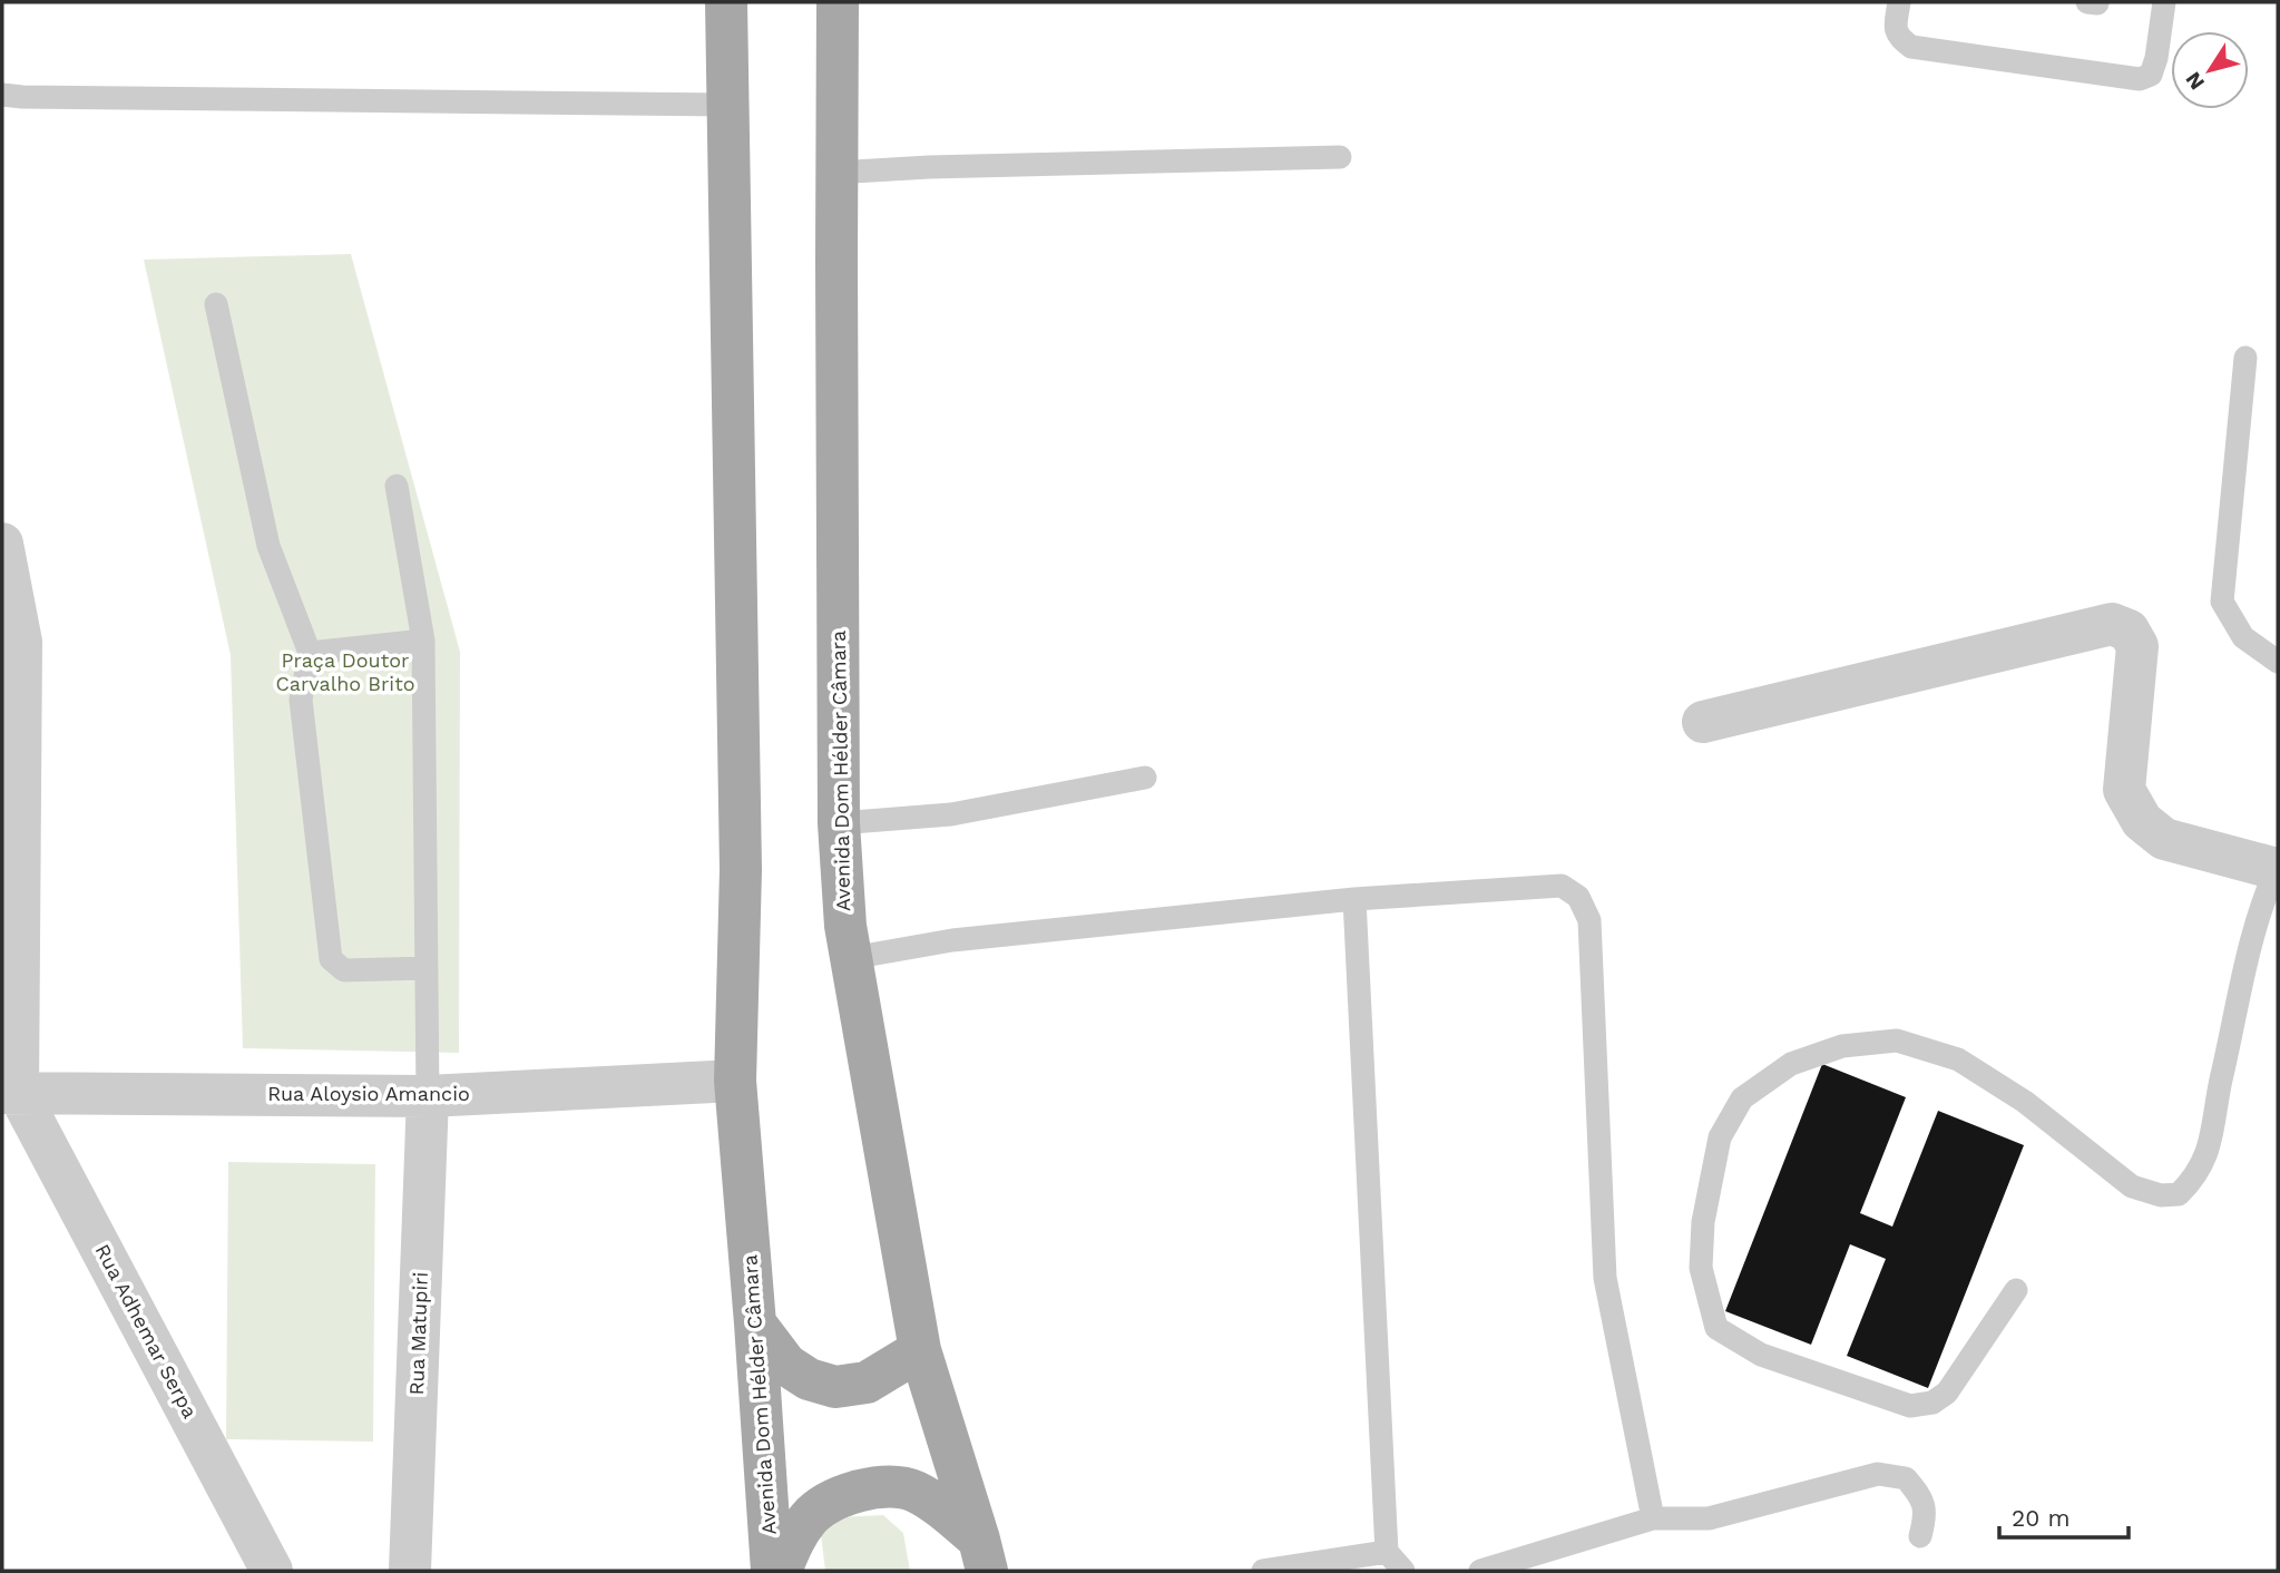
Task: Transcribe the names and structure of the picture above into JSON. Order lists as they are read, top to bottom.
{
  "streets": {
    "main road": ["Avenida Dom Hélder Câmara"],
    "street": ["Rua Aloysio Amancio", "Rua Adhemar Serpa", "Rua Matupiri"]
  },
  "crossings": [
    ["Avenida Dom Hélder Câmara", "Rua Aloysio Amancio"],
    ["Rua Aloysio Amancio", "Rua Adhemar Serpa"],
    ["Rua Aloysio Amancio", "Rua Matupiri"]
  ],
  "parks": ["Praça Doutor Carvalho Brito"],
  "scale_bar": "20 m",
  "north": "bottom left"
}
